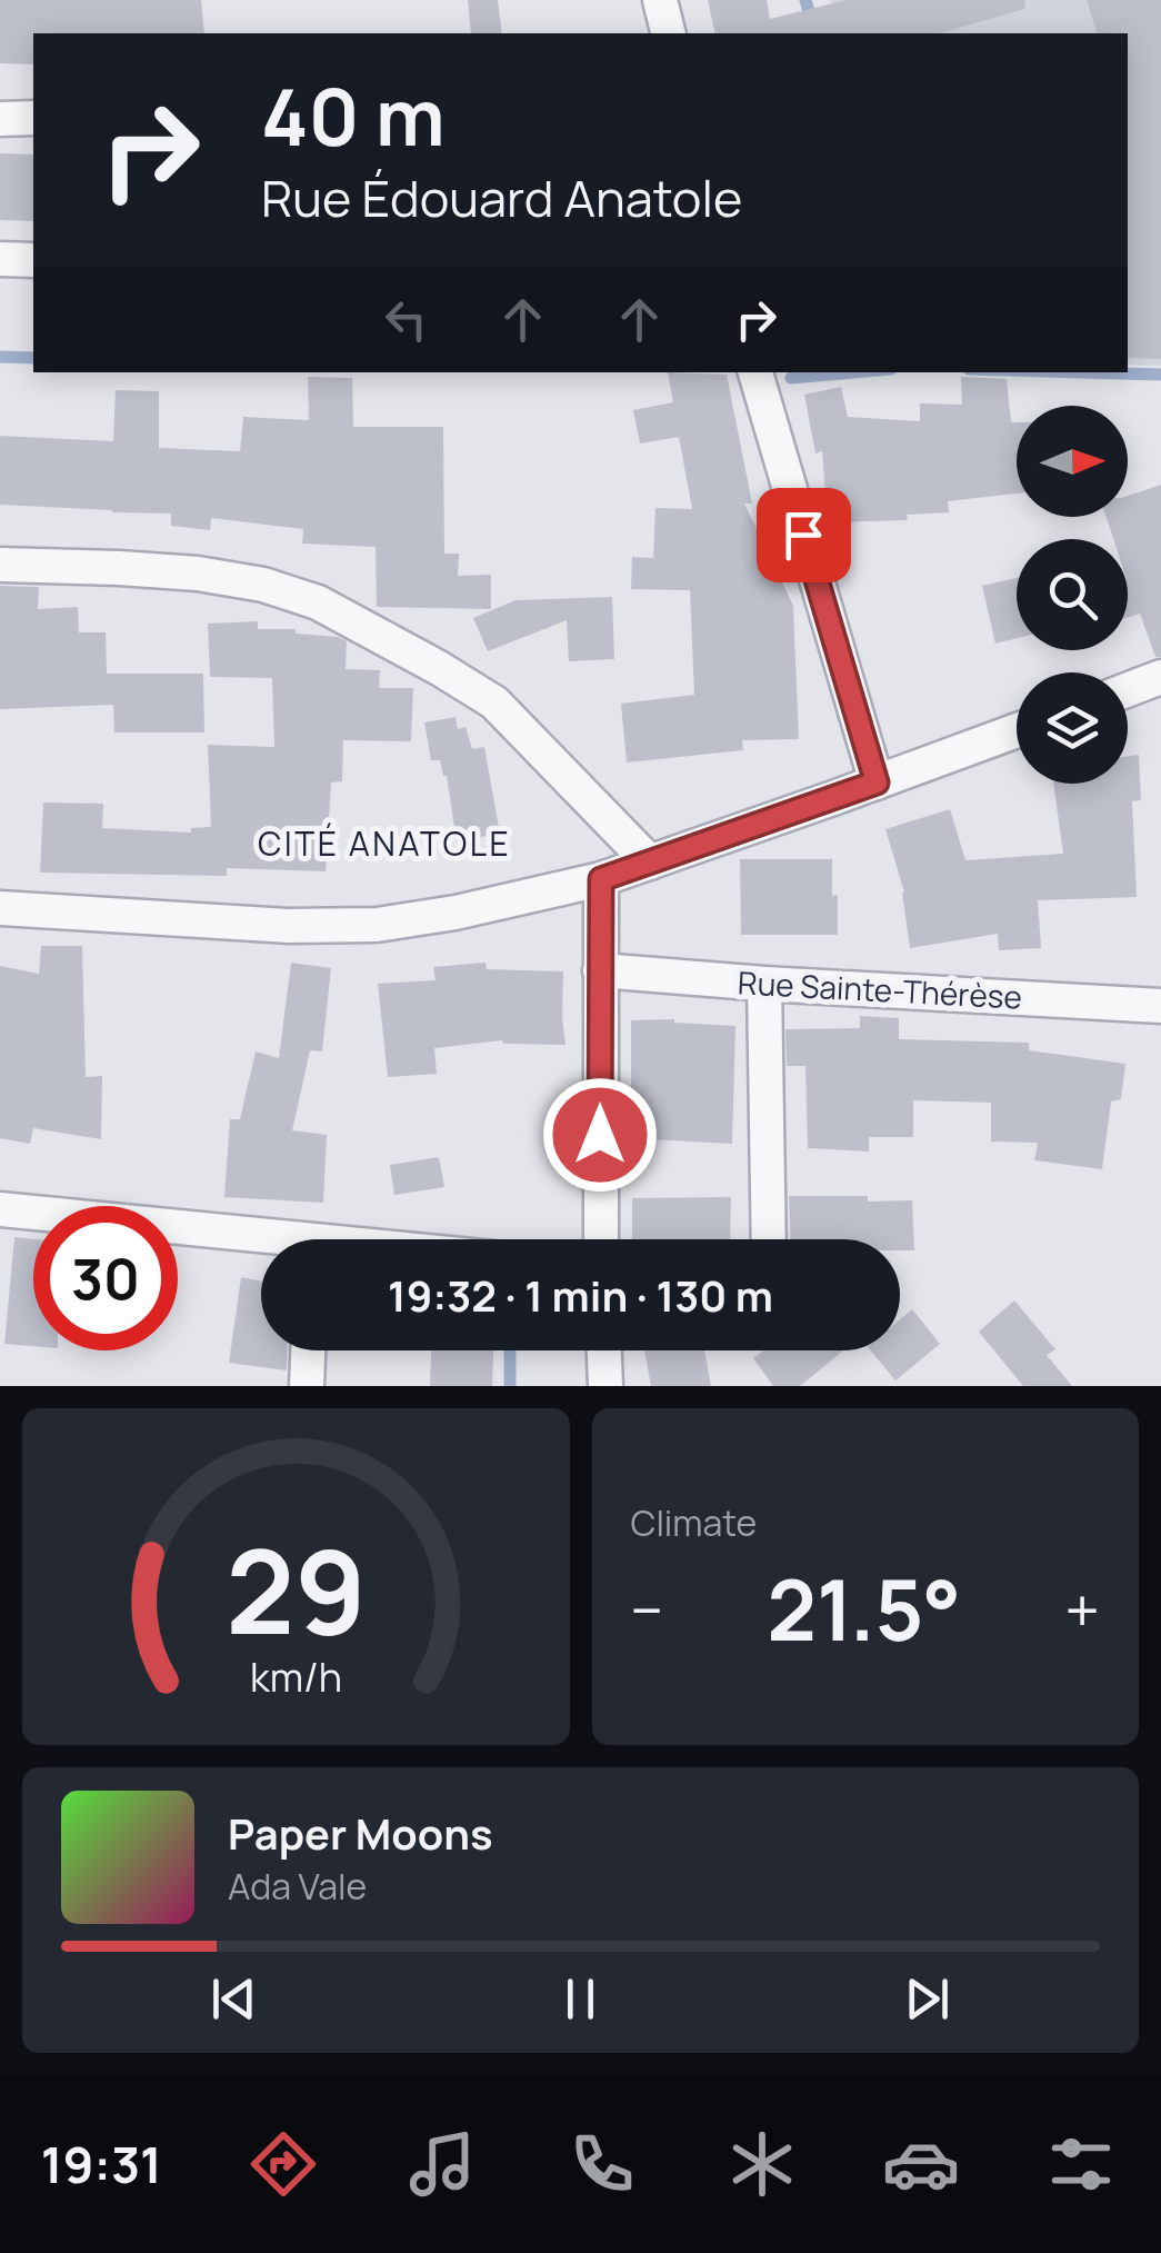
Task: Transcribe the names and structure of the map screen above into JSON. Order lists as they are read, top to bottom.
{
  "streets": {
    "street": ["Rue Sainte-Thérèse"]
  },
  "districts": ["CITÉ ANATOLE"],
  "north": "right",
  "page": {
    "turn": ["40 m", "Rue Édouard Anatole"],
    "limit": "30",
    "trip": "19:32 · 1 min · 130 m",
    "tile": "Climate",
    "heat": ["−", "21.5°", "+"],
    "song": ["Paper Moons", "Ada Vale"],
    "tabs": "19:31",
    "gauge": ["29", "km/h"]
  }
}
